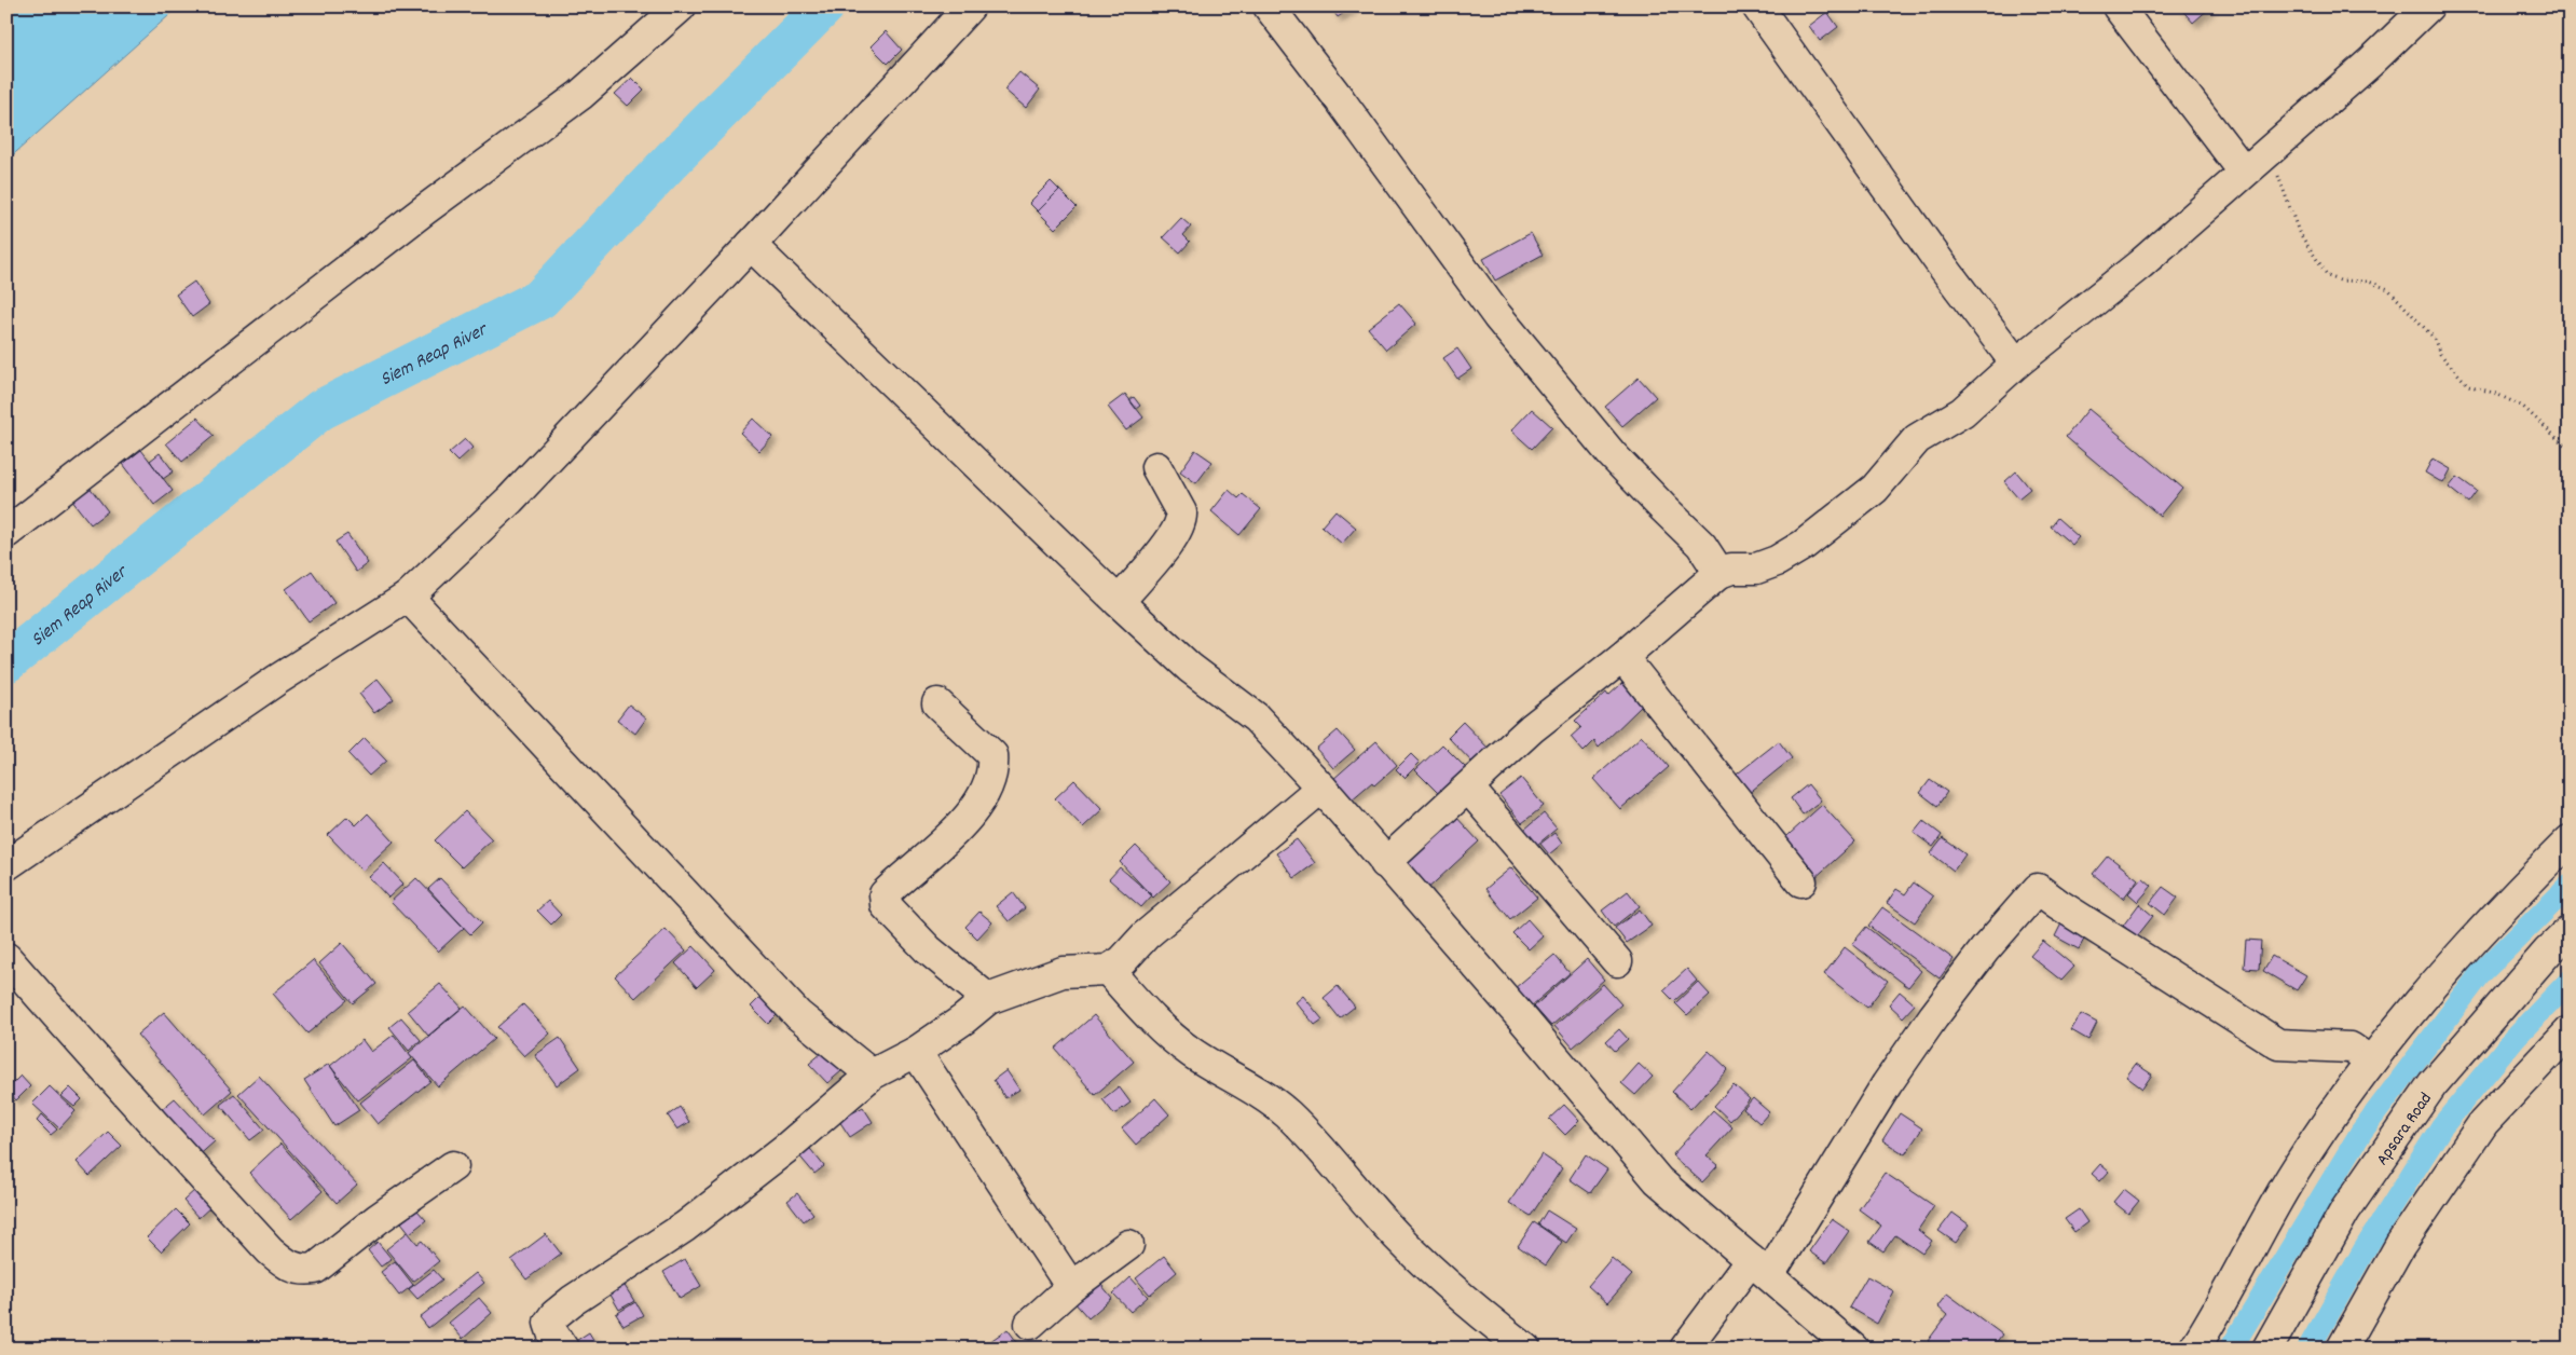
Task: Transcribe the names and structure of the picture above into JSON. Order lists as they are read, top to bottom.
{
  "streets": {
    "street": ["Apsara Road"]
  },
  "water": ["Siem Reap River"]
}
